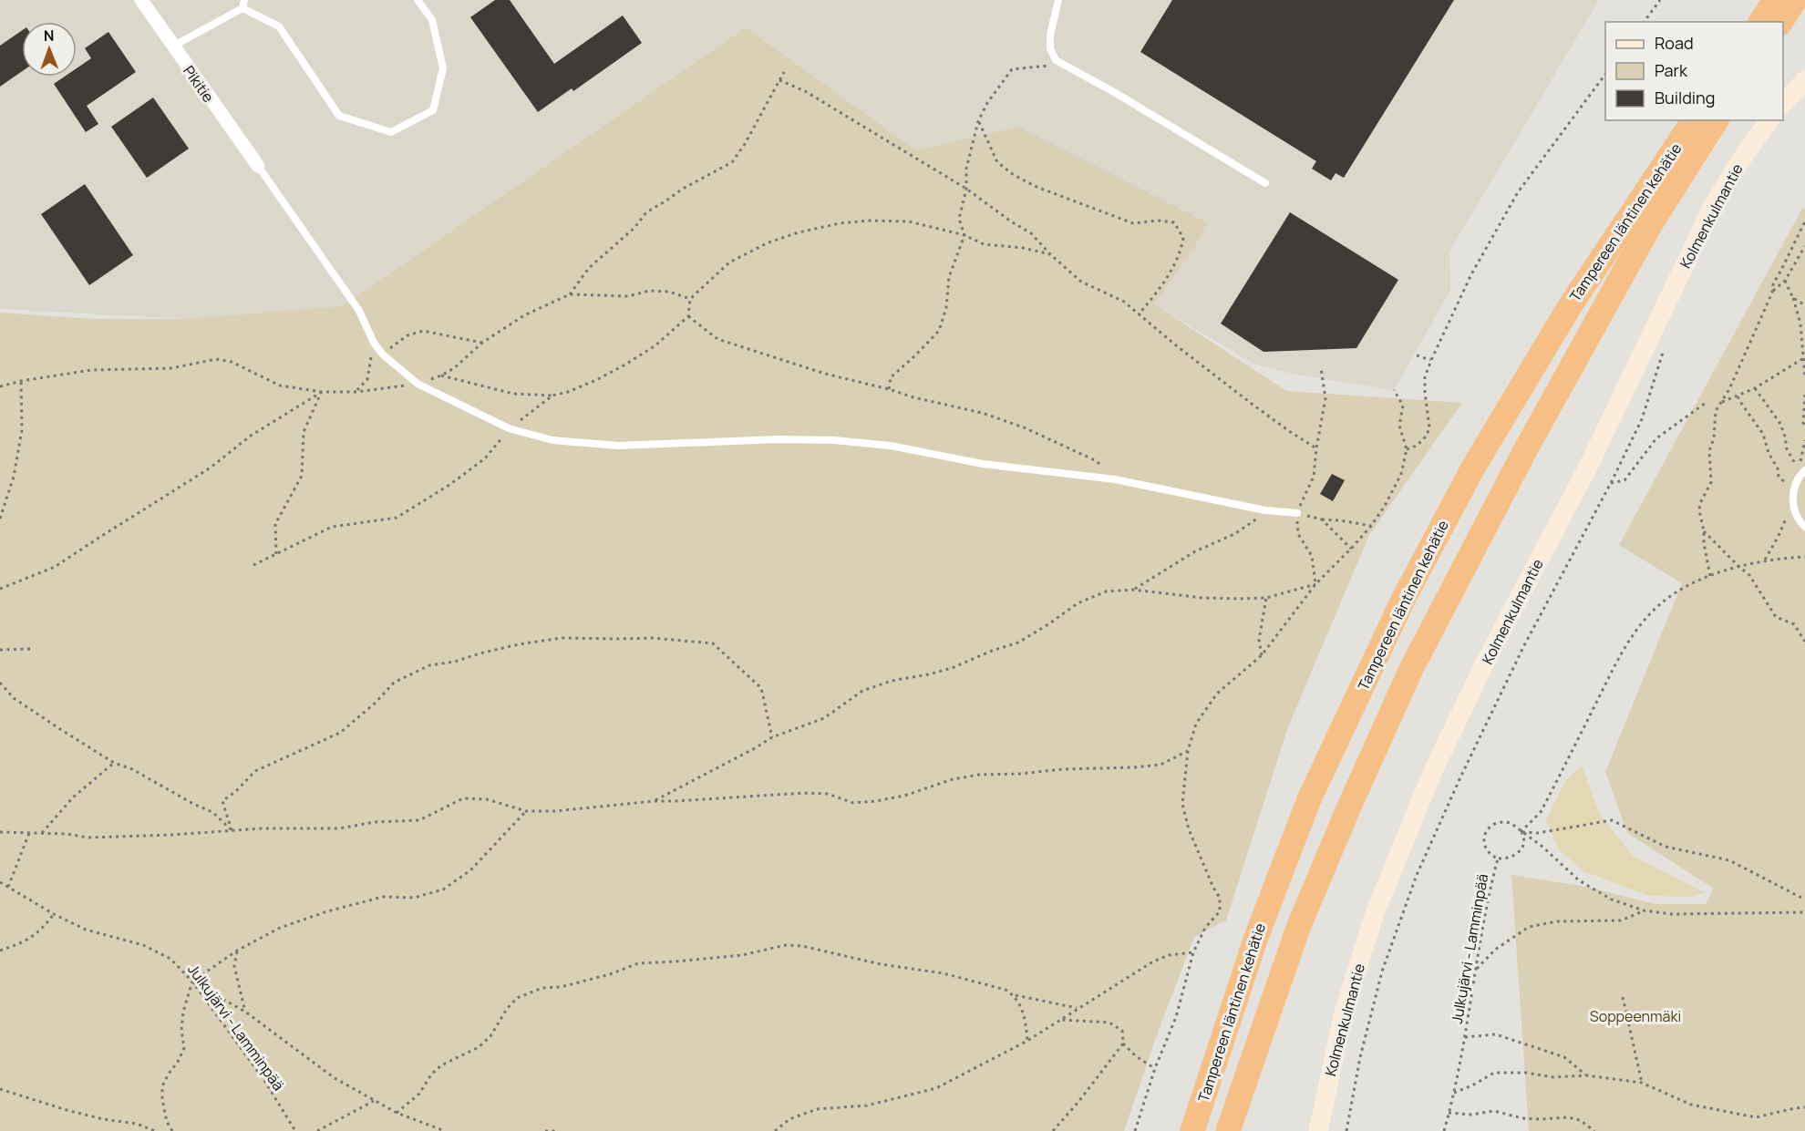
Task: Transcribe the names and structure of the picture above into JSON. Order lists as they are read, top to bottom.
{
  "streets": {
    "highway": ["Tampereen läntinen kehätie"],
    "street": ["Pikitie", "Kolmenkulmantie"],
    "path": ["Julkujärvi - Lamminpää"]
  },
  "parks": ["Soppeenmäki"],
  "legend": ["Road", "Park", "Building"],
  "north": "top"
}
